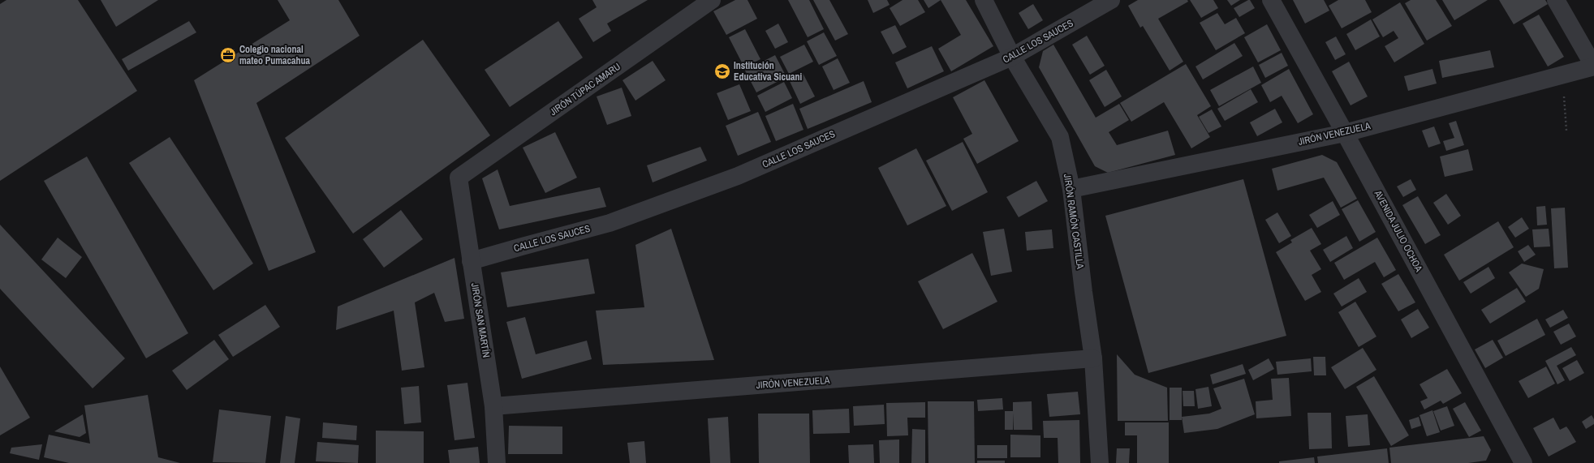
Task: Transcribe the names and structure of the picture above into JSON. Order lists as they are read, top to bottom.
{
  "streets": {
    "street": [
      "CALLE LOS SAUCES",
      "JIRÓN TÚPAC AMARU",
      "JIRÓN VENEZUELA",
      "JIRÓN RAMÓN CASTILLA",
      "AVENIDA JULIO OCHOA",
      "JIRÓN SAN MARTÍN"
    ]
  },
  "crossings": [
    ["CALLE LOS SAUCES", "JIRÓN RAMÓN CASTILLA"],
    ["CALLE LOS SAUCES", "JIRÓN SAN MARTÍN"],
    ["JIRÓN TÚPAC AMARU", "JIRÓN SAN MARTÍN"],
    ["JIRÓN VENEZUELA", "JIRÓN RAMÓN CASTILLA"],
    ["JIRÓN VENEZUELA", "AVENIDA JULIO OCHOA"],
    ["JIRÓN VENEZUELA", "JIRÓN SAN MARTÍN"]
  ],
  "places": {
    "office": ["Colegio nacional mateo Pumacahua"],
    "school or university": ["Institución Educativa Sicuani"]
  }
}
